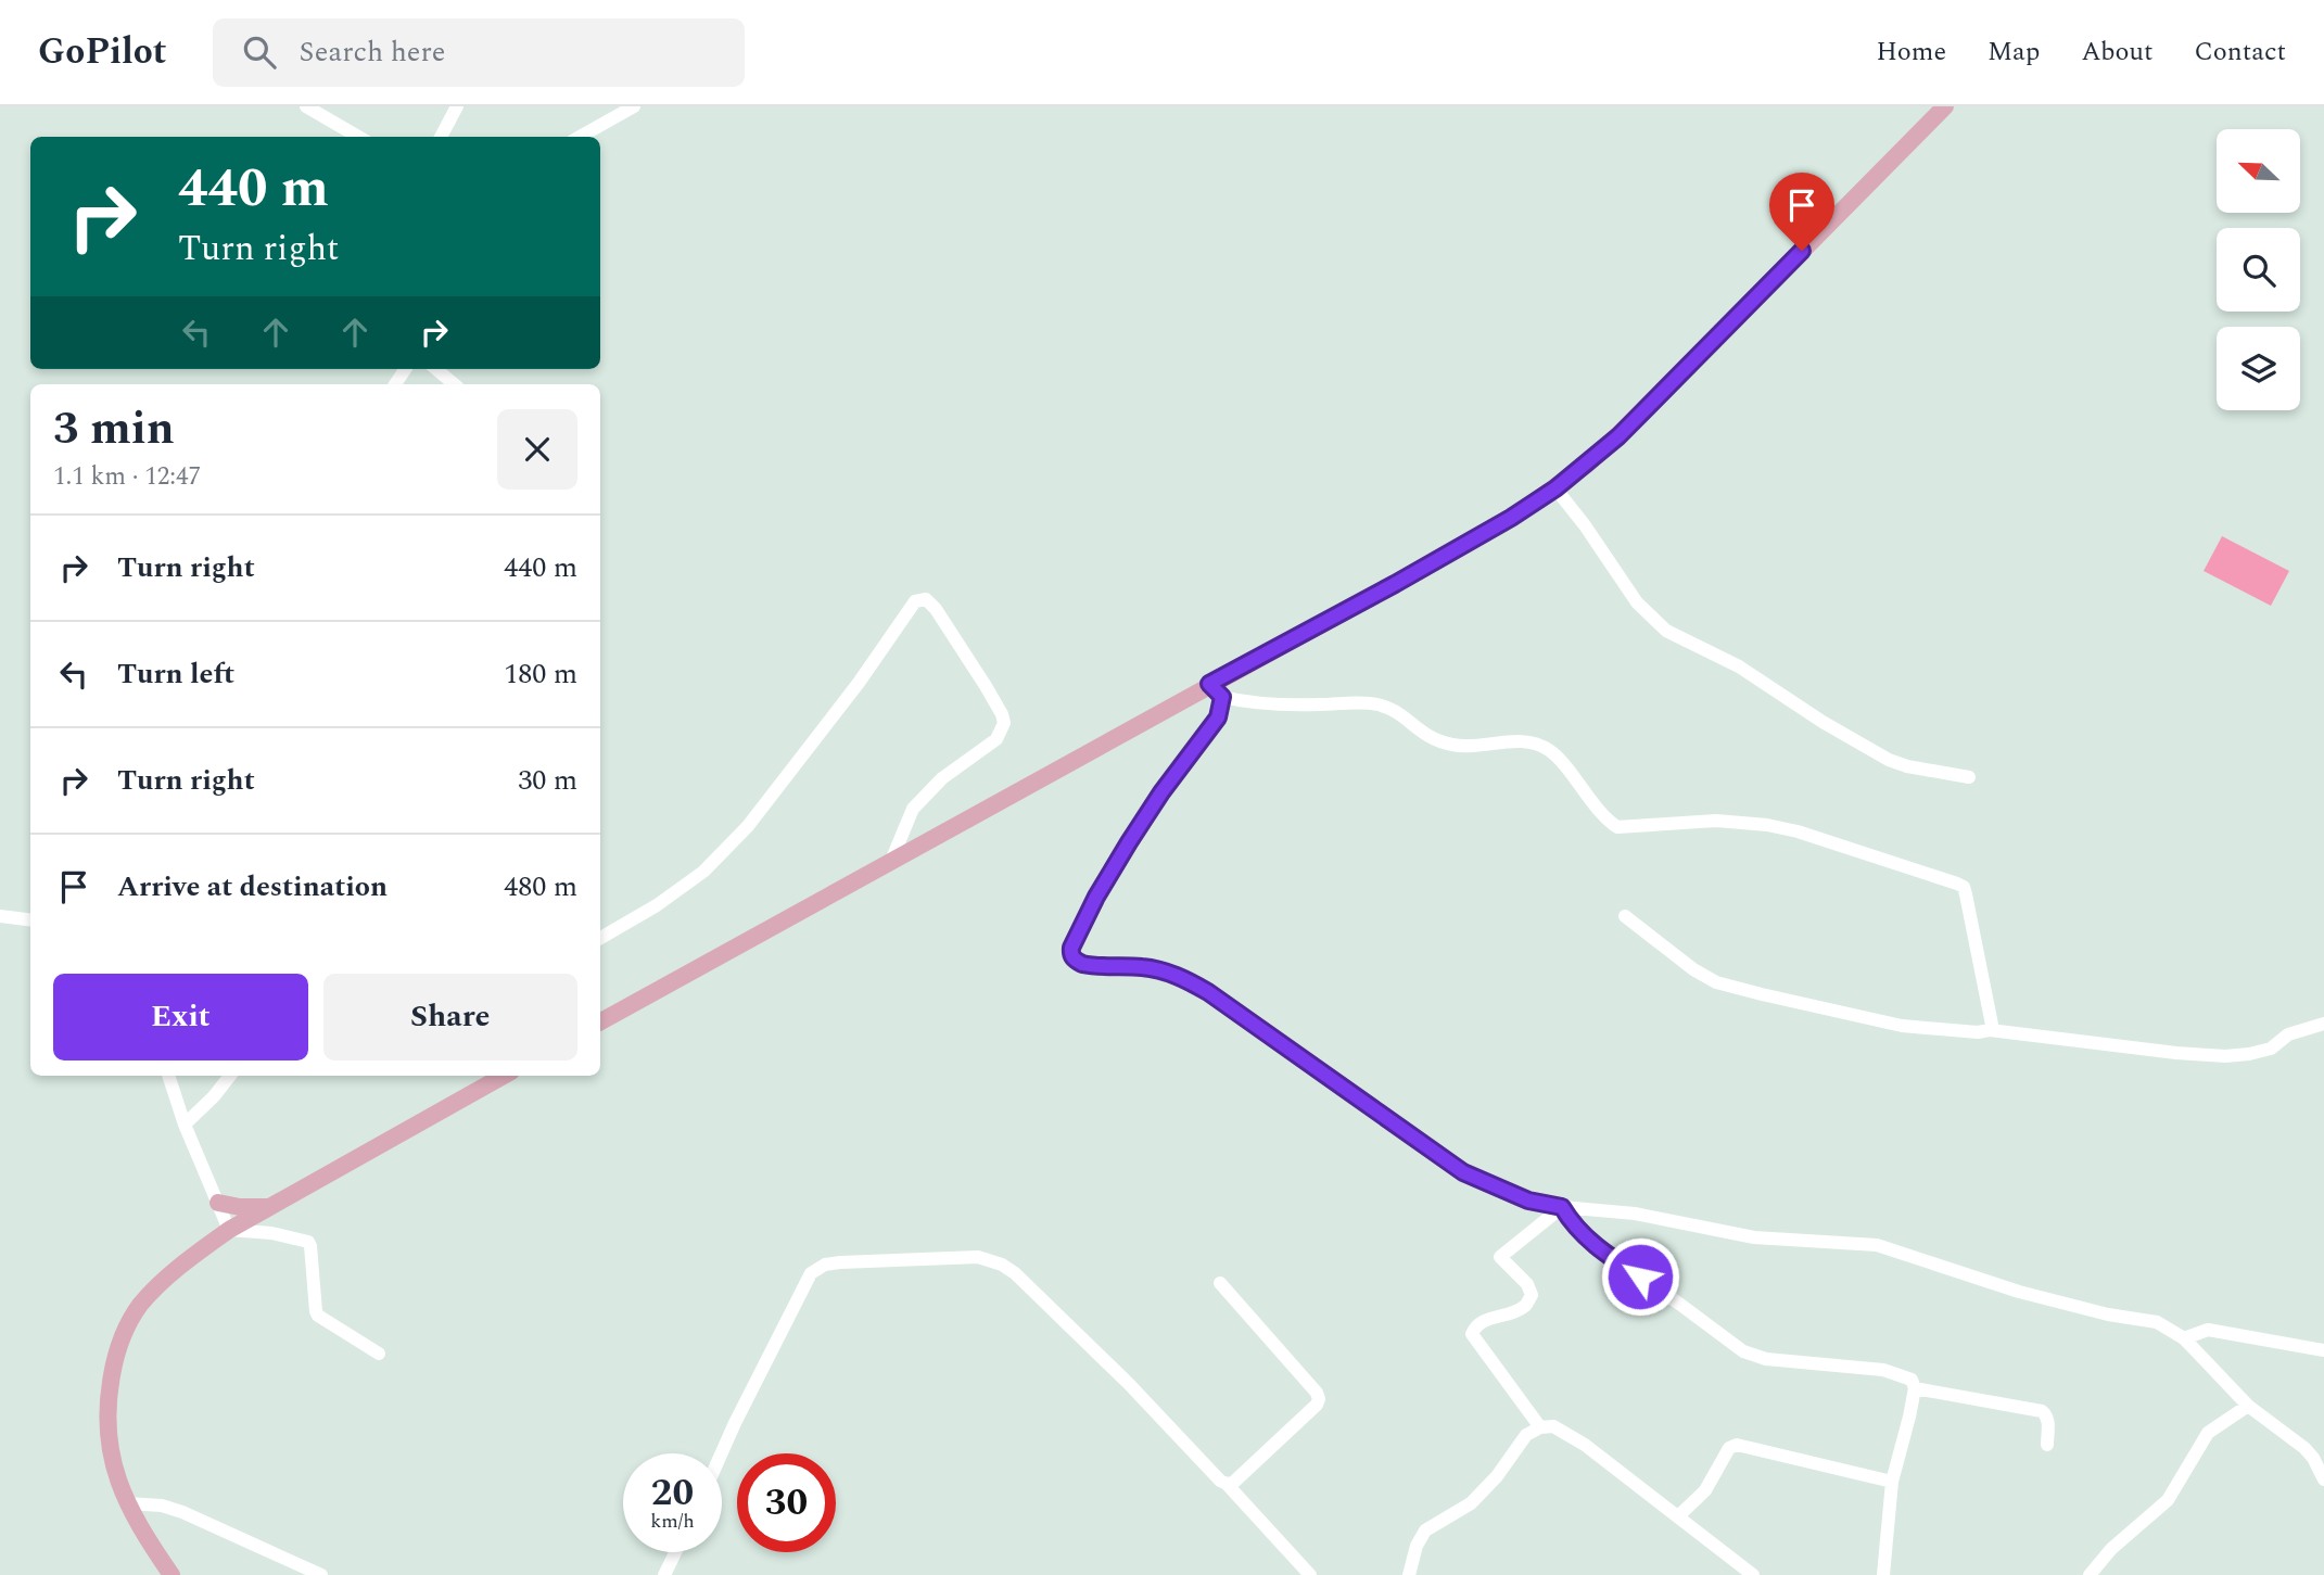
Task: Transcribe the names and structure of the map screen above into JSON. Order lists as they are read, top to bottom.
{
  "north": "top left",
  "page": {
    "header": "GoPilot",
    "search": "Search here",
    "nav": [
      "Home",
      "Map",
      "About",
      "Contact"
    ],
    "turn": ["440 m", "Turn right"],
    "heading": ["3 min", "1.1 km · 12:47"],
    "list": [
      {
        "name": "Turn right",
        "value": "440 m"
      },
      {
        "name": "Turn left",
        "value": "180 m"
      },
      {
        "name": "Turn right",
        "value": "30 m"
      },
      {
        "name": "Arrive at destination",
        "value": "480 m"
      }
    ],
    "buttons": ["Exit", "Share"],
    "speed": "20 km/h",
    "limit": "30"
  }
}
